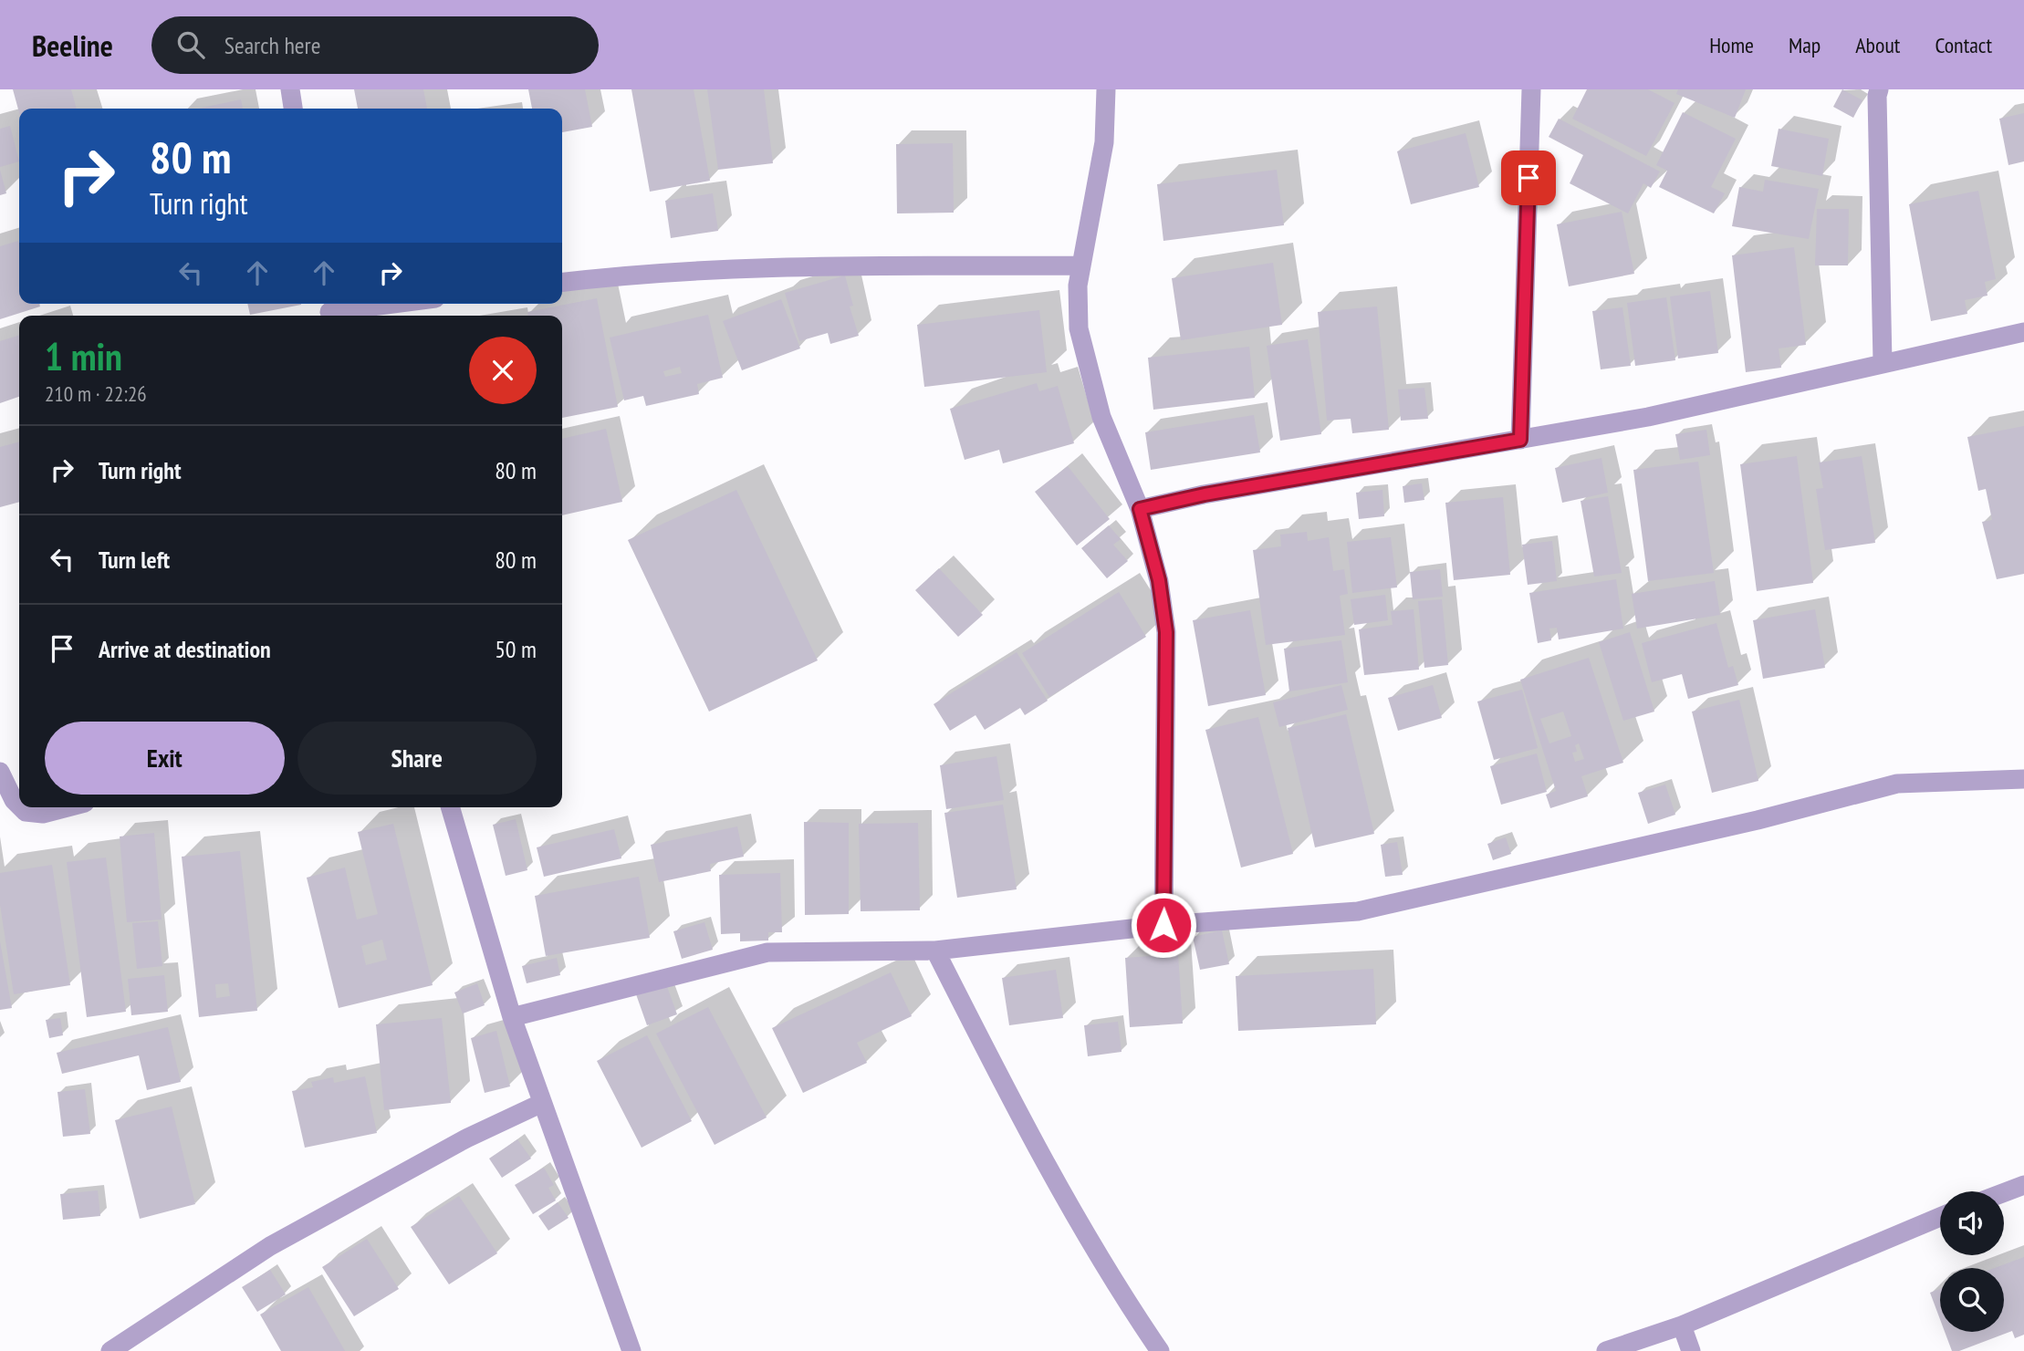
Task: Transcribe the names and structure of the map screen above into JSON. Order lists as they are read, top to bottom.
{
  "page": {
    "header": "Beeline",
    "search": "Search here",
    "nav": [
      "Home",
      "Map",
      "About",
      "Contact"
    ],
    "turn": ["80 m", "Turn right"],
    "heading": ["1 min", "210 m · 22:26"],
    "list": [
      {
        "name": "Turn right",
        "value": "80 m"
      },
      {
        "name": "Turn left",
        "value": "80 m"
      },
      {
        "name": "Arrive at destination",
        "value": "50 m"
      }
    ],
    "buttons": ["Exit", "Share"]
  }
}
